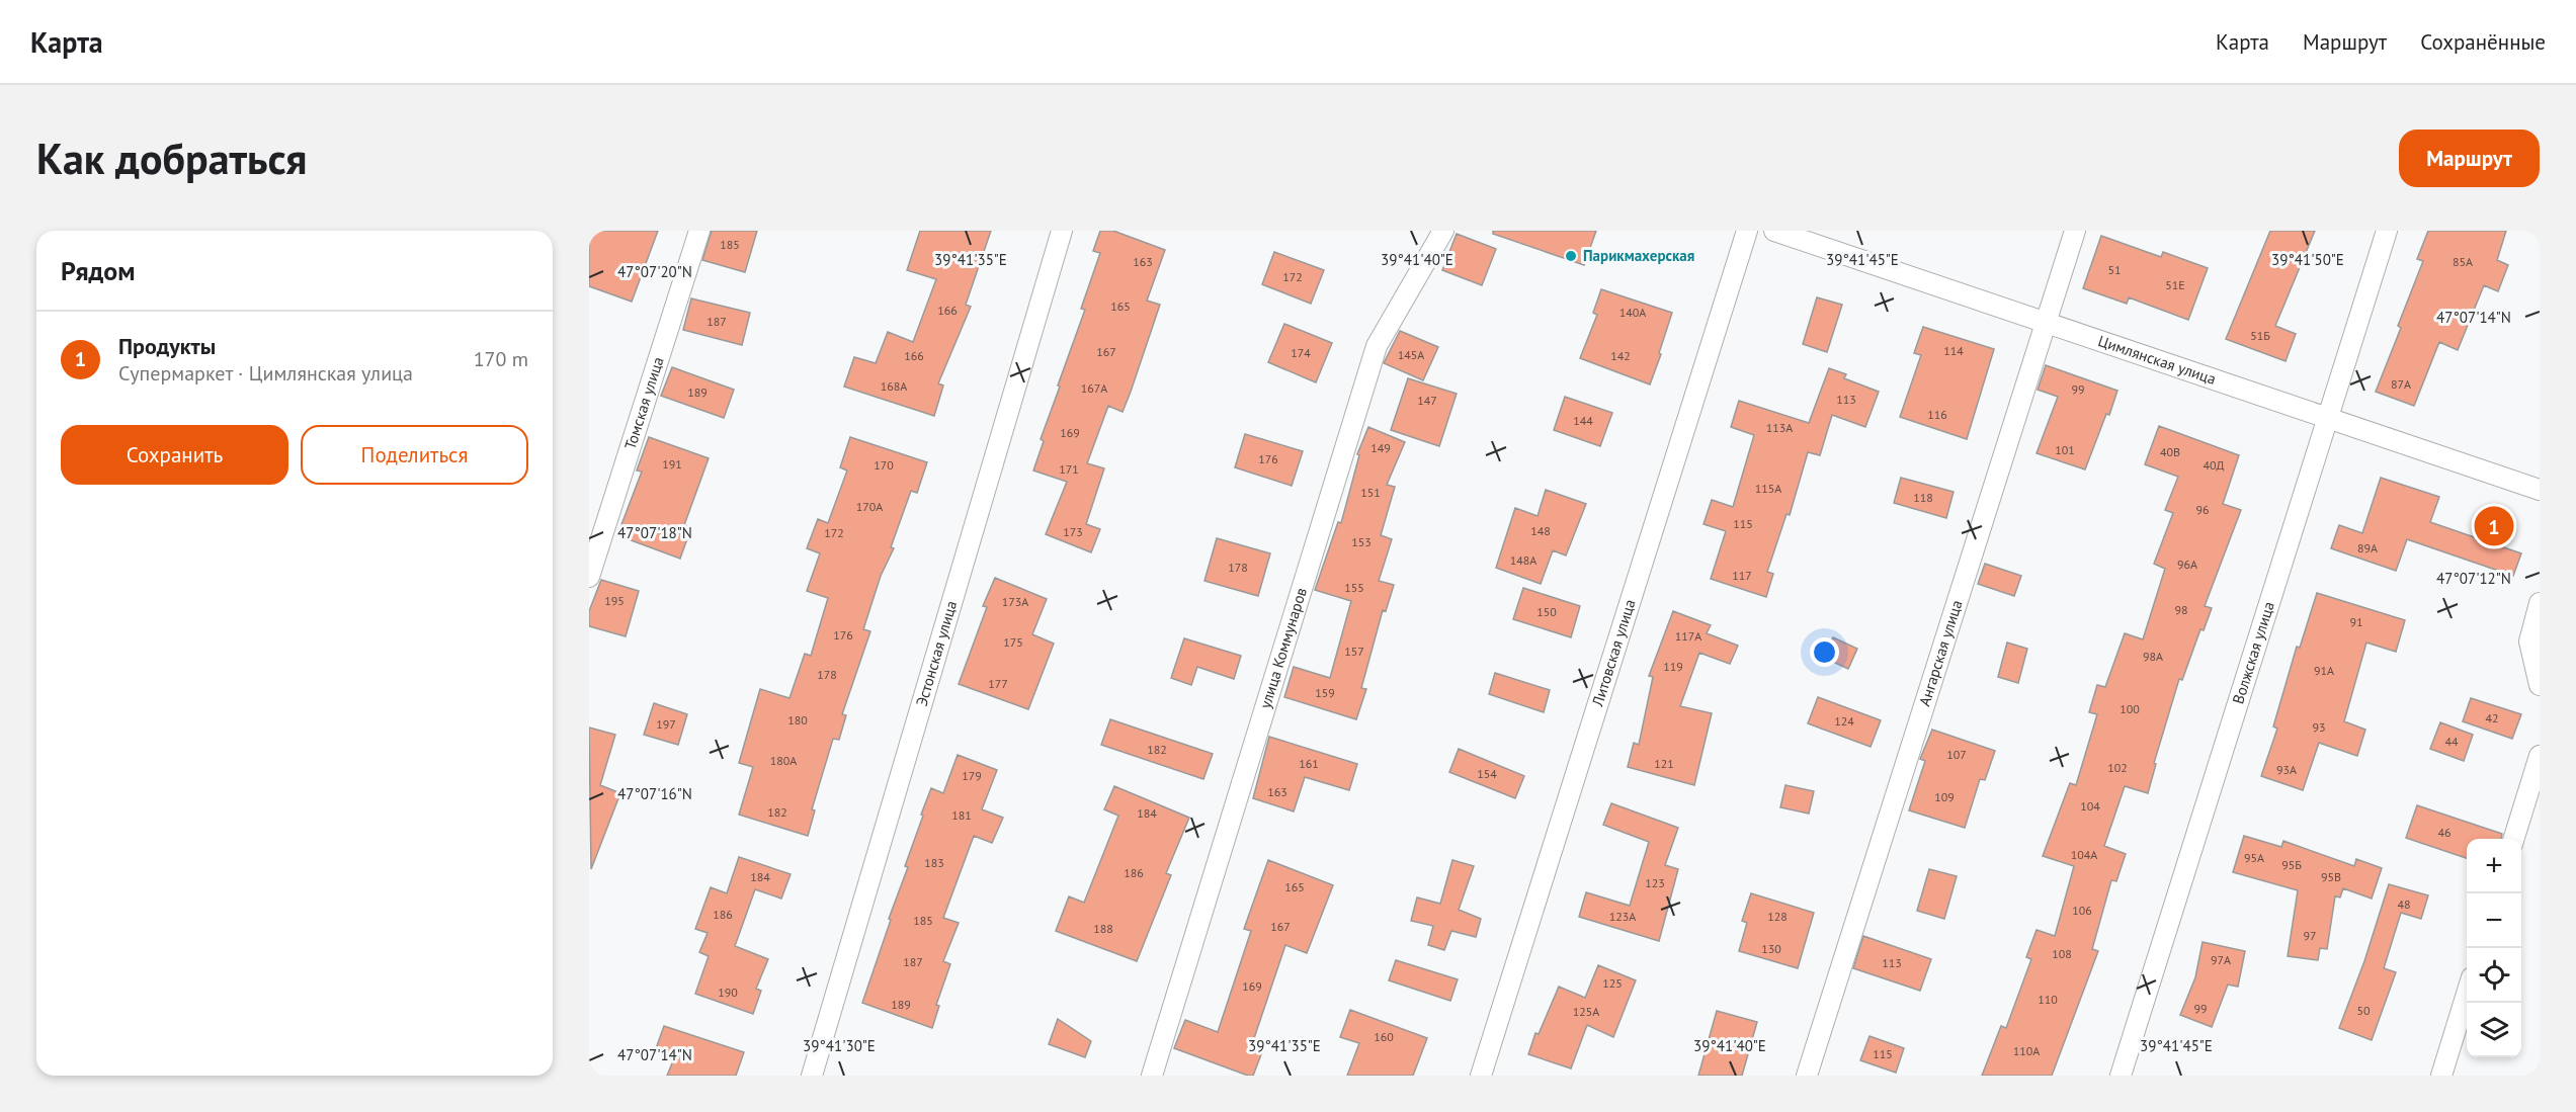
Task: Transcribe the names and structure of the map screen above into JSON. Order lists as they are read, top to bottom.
{
  "streets": {
    "street": [
      "Цимлянская улица",
      "Томская улица",
      "улица Коммунаров",
      "Эстонская улица",
      "Литовская улица",
      "Волжская улица",
      "Ангарская улица"
    ]
  },
  "crossings": [
    ["Цимлянская улица", "Волжская улица"],
    ["Цимлянская улица", "Ангарская улица"]
  ],
  "places": ["Парикмахерская"],
  "house_numbers": [
    "185",
    "163",
    "85А",
    "51",
    "172",
    "51Е",
    "165",
    "166",
    "140А",
    "187",
    "51Б",
    "114",
    "167",
    "174",
    "145А",
    "166",
    "142",
    "87А",
    "168А",
    "167А",
    "99",
    "189",
    "113",
    "147",
    "116",
    "144",
    "113А",
    "169",
    "149",
    "101",
    "40В",
    "176",
    "191",
    "170",
    "40Д",
    "171",
    "115А",
    "151",
    "118",
    "170А",
    "96",
    "115",
    "148",
    "173",
    "172",
    "153",
    "89А",
    "148А",
    "96А",
    "178",
    "117",
    "155",
    "195",
    "173А",
    "98",
    "150",
    "91",
    "176",
    "117А",
    "175",
    "157",
    "98А",
    "119",
    "91А",
    "178",
    "177",
    "159",
    "100",
    "42",
    "180",
    "124",
    "197",
    "93",
    "44",
    "182",
    "107",
    "180А",
    "161",
    "121",
    "102",
    "93А",
    "154",
    "179",
    "163",
    "109",
    "104",
    "182",
    "184",
    "181",
    "46",
    "104А",
    "95А",
    "183",
    "95Б",
    "186",
    "184",
    "95В",
    "123",
    "165",
    "48",
    "106",
    "186",
    "123А",
    "128",
    "185",
    "167",
    "188",
    "97",
    "130",
    "108",
    "97А",
    "187",
    "113",
    "125",
    "169",
    "190",
    "110",
    "189",
    "99",
    "50",
    "125А",
    "160",
    "110А",
    "115"
  ],
  "page": {
    "header": "Карта",
    "nav": ["Карта", "Маршрут", "Сохранённые"],
    "buttons": [
      "Маршрут",
      ["Сохранить", "Поделиться"]
    ],
    "title": "Как добраться",
    "heading": "Рядом",
    "list": [
      {
        "mark": "1",
        "name": "Продукты",
        "note": "Супермаркет · Цимлянская улица",
        "value": "170 m"
      }
    ],
    "pins": "1",
    "map_buttons": ["+", "−"]
  },
  "coordinates": [
    "39°41'35\"E",
    "39°41'40\"E",
    "39°41'45\"E",
    "39°41'50\"E",
    "47°07'20\"N",
    "47°07'14\"N",
    "47°07'18\"N",
    "47°07'12\"N",
    "47°07'16\"N",
    "39°41'30\"E"
  ]
}
